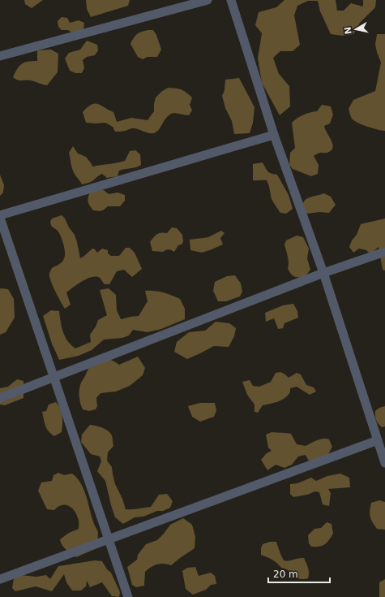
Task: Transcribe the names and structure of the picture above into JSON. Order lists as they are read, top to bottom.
{
  "scale_bar": "20 m",
  "north": "left"
}
